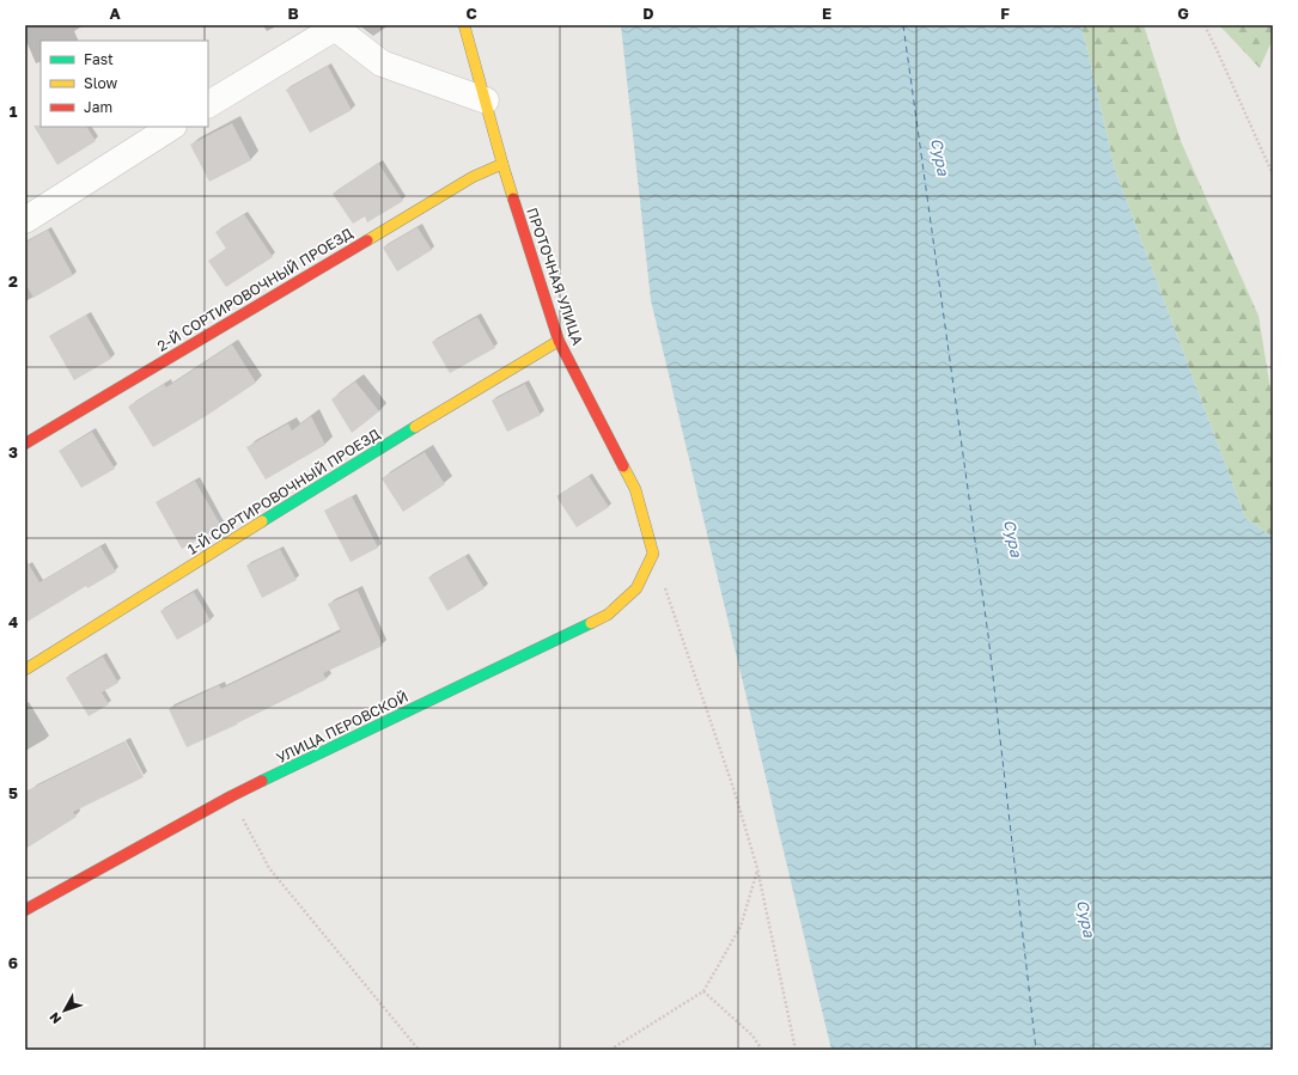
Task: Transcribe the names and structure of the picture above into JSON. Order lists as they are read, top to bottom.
{
  "streets": {
    "main road": [
      "ПРОТОЧНАЯ УЛИЦА",
      "2-Й СОРТИРОВОЧНЫЙ ПРОЕЗД",
      "1-Й СОРТИРОВОЧНЫЙ ПРОЕЗД",
      "УЛИЦА ПЕРОВСКОЙ"
    ]
  },
  "crossings": [
    ["ПРОТОЧНАЯ УЛИЦА", "2-Й СОРТИРОВОЧНЫЙ ПРОЕЗД"],
    ["ПРОТОЧНАЯ УЛИЦА", "1-Й СОРТИРОВОЧНЫЙ ПРОЕЗД"],
    ["ПРОТОЧНАЯ УЛИЦА", "УЛИЦА ПЕРОВСКОЙ"]
  ],
  "water": ["Сура"],
  "legend": ["Fast", "Slow", "Jam"],
  "north": "bottom left",
  "grid": {
    "columns": [
      "A",
      "B",
      "C",
      "D",
      "E",
      "F",
      "G"
    ],
    "rows": [
      "1",
      "2",
      "3",
      "4",
      "5",
      "6"
    ]
  }
}
